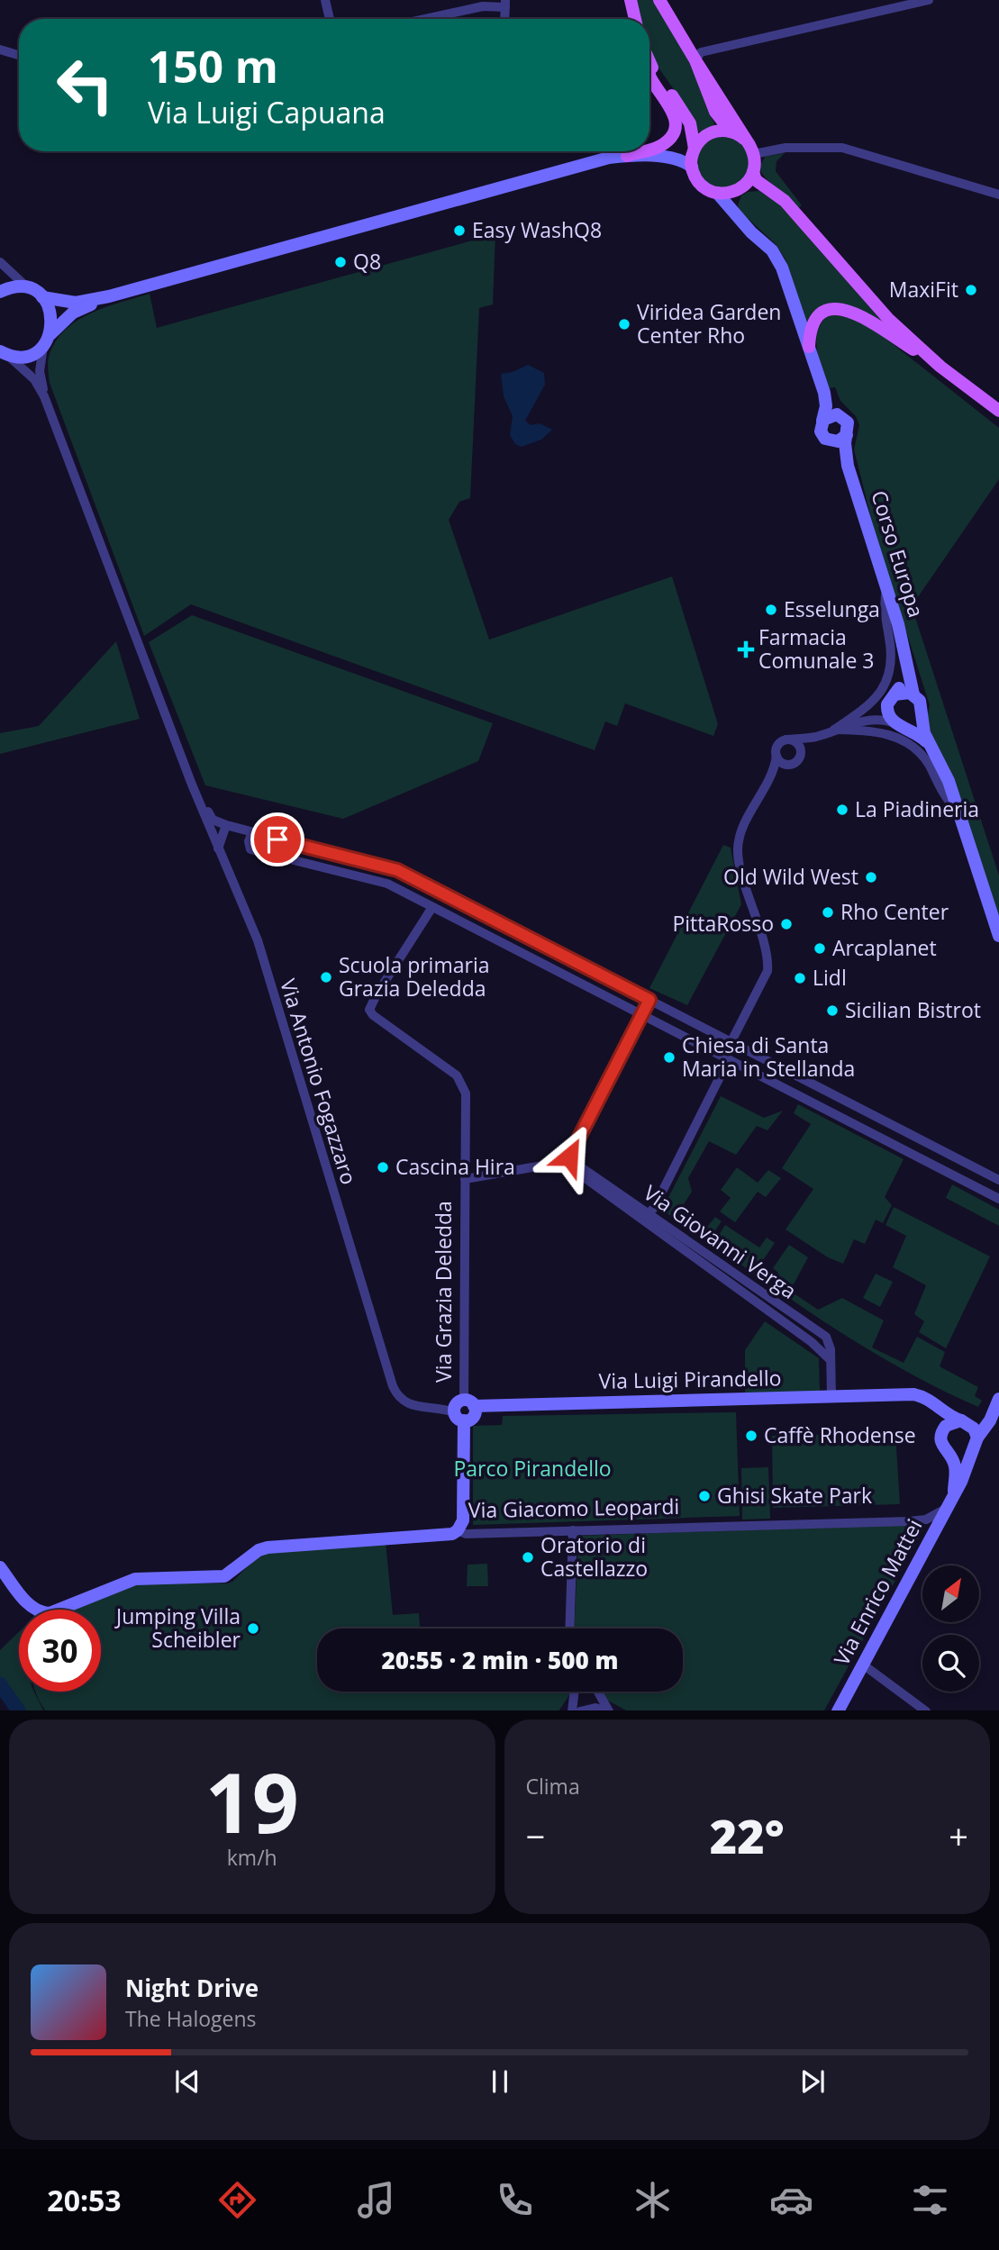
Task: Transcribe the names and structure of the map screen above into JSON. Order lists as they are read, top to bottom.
{
  "streets": {
    "main road": [
      "Corso Europa",
      "Via Luigi Pirandello",
      "Via Giacomo Leopardi",
      "Via Enrico Mattei"
    ],
    "street": ["Via Antonio Fogazzaro", "Via Giovanni Verga", "Via Grazia Deledda"]
  },
  "crossings": [
    ["Via Giovanni Verga", "Via Luigi Pirandello"],
    ["Via Grazia Deledda", "Via Luigi Pirandello"],
    ["Via Luigi Pirandello", "Via Enrico Mattei"],
    ["Via Giacomo Leopardi", "Via Enrico Mattei"]
  ],
  "parks": ["Parco Pirandello"],
  "places": {
    "other": [
      "Easy WashQ8",
      "Q8",
      "MaxiFit",
      "Viridea Garden Center Rho",
      "Esselunga",
      "La Piadineria",
      "Old Wild West",
      "Rho Center",
      "PittaRosso",
      "Arcaplanet",
      "Scuola primaria Grazia Deledda",
      "Lidl",
      "Sicilian Bistrot",
      "Chiesa di Santa Maria in Stellanda",
      "Cascina Hira",
      "Caffè Rhodense",
      "Ghisi Skate Park",
      "Oratorio di Castellazzo",
      "Jumping Villa Scheibler"
    ],
    "health": ["Farmacia Comunale 3"]
  },
  "north": "top right",
  "page": {
    "turn": ["150 m", "Via Luigi Capuana"],
    "limit": "30",
    "trip": "20:55 · 2 min · 500 m",
    "tile": [
      ["19", "km/h"],
      "Clima"
    ],
    "heat": ["−", "22°", "+"],
    "song": ["Night Drive", "The Halogens"],
    "tabs": "20:53"
  }
}
